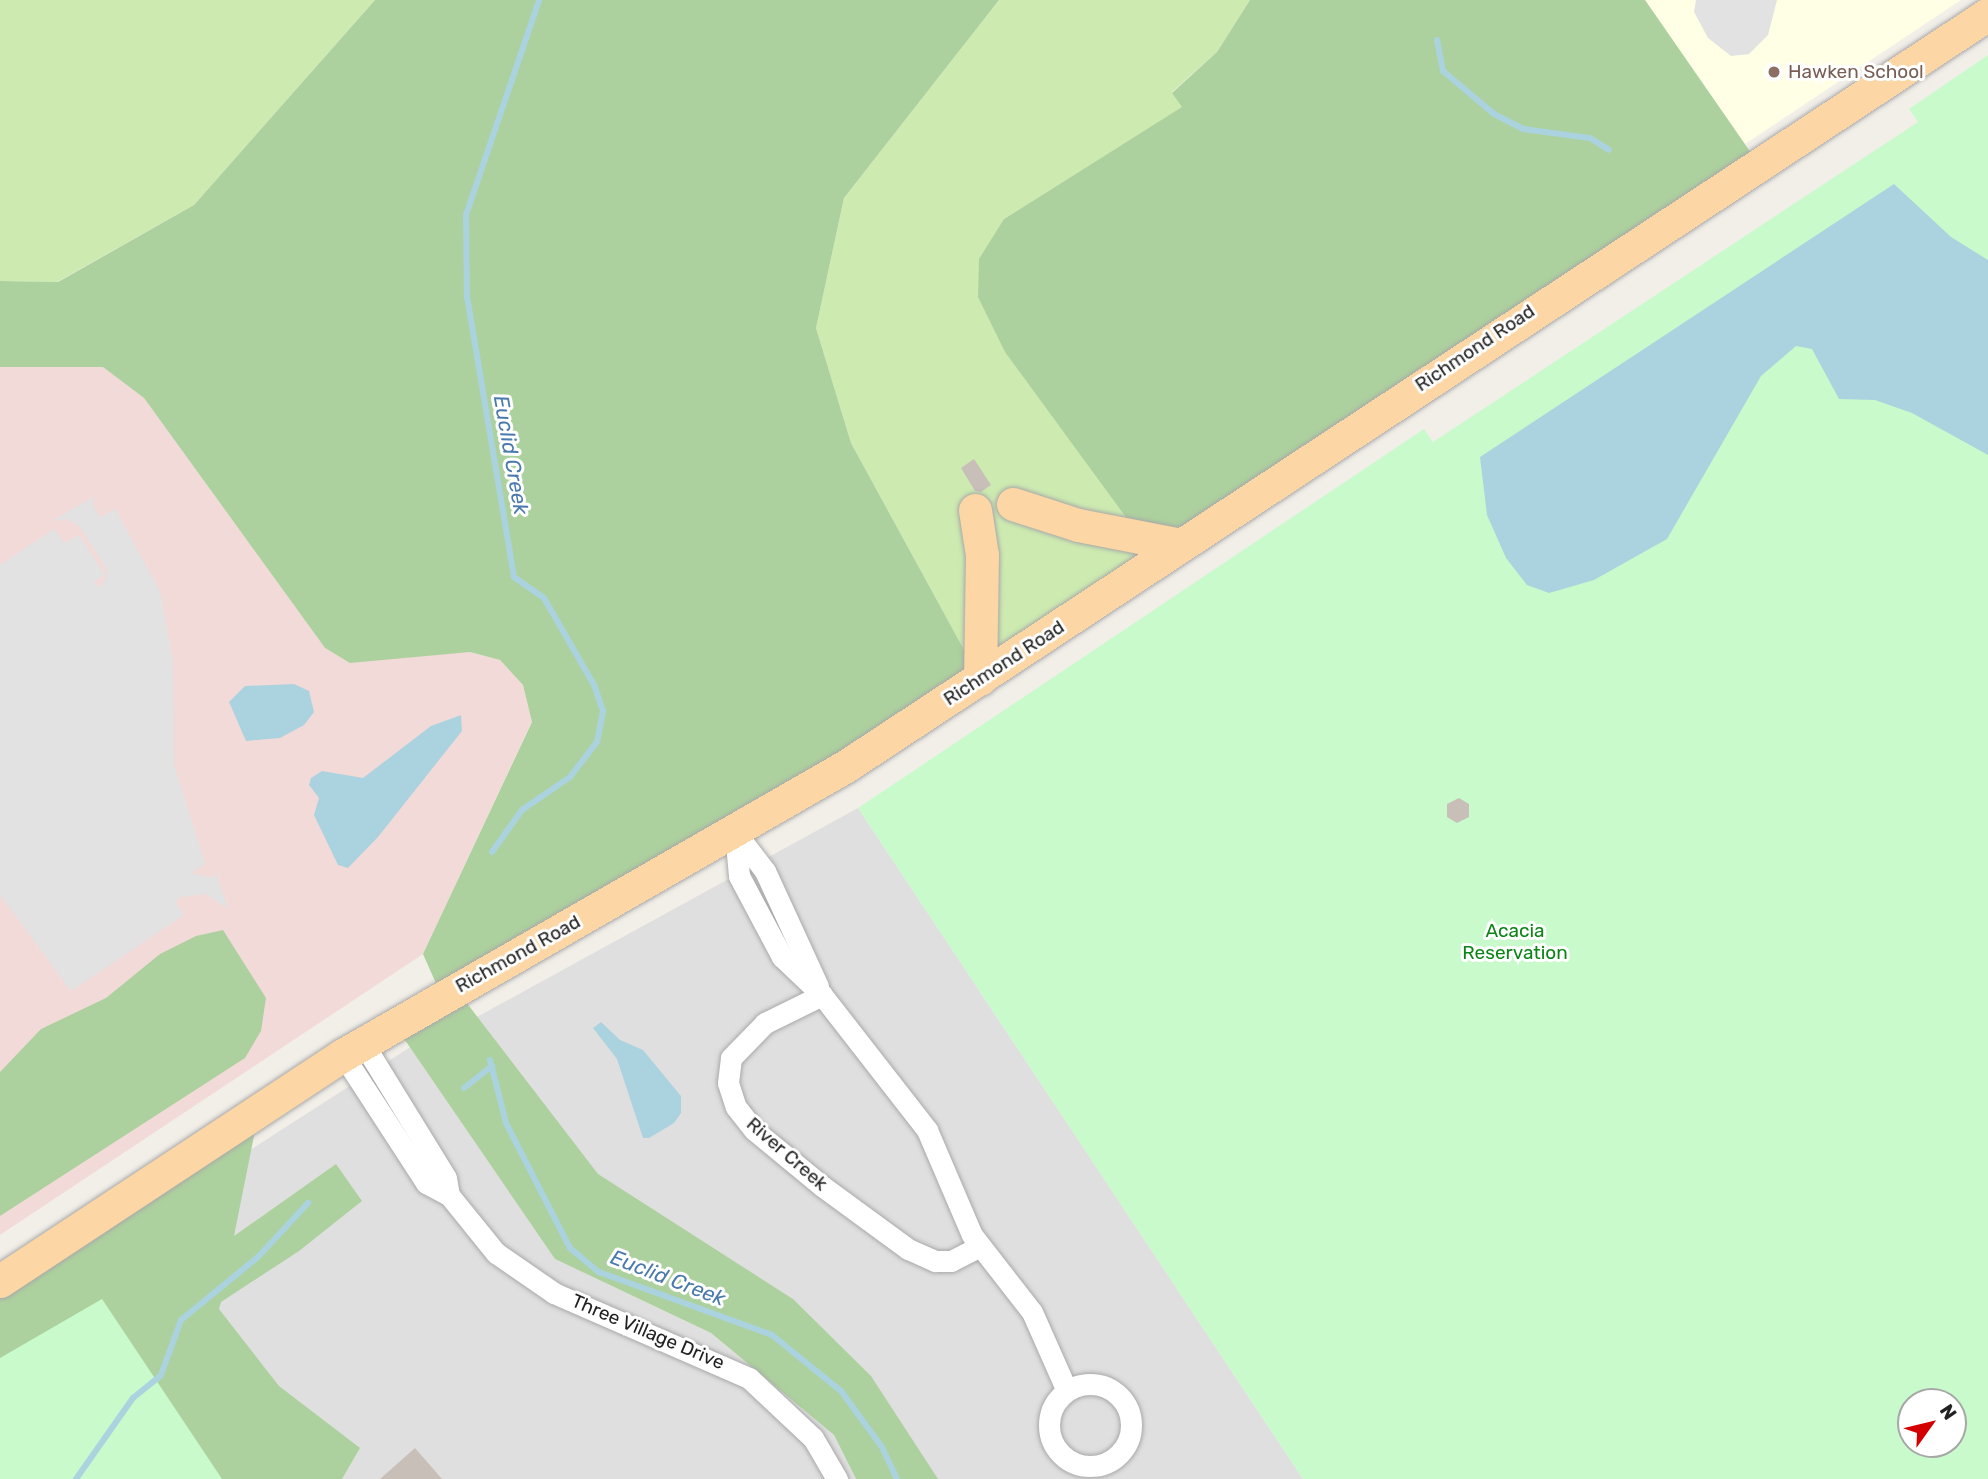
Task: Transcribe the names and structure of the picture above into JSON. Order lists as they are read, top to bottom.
{
  "streets": {
    "main road": ["Richmond Road"],
    "street": ["River Creek", "Three Village Drive"]
  },
  "crossings": [
    ["Richmond Road", "Three Village Drive"]
  ],
  "water": ["Euclid Creek"],
  "parks": ["Acacia Reservation"],
  "places": ["Hawken School"],
  "north": "top right"
}
